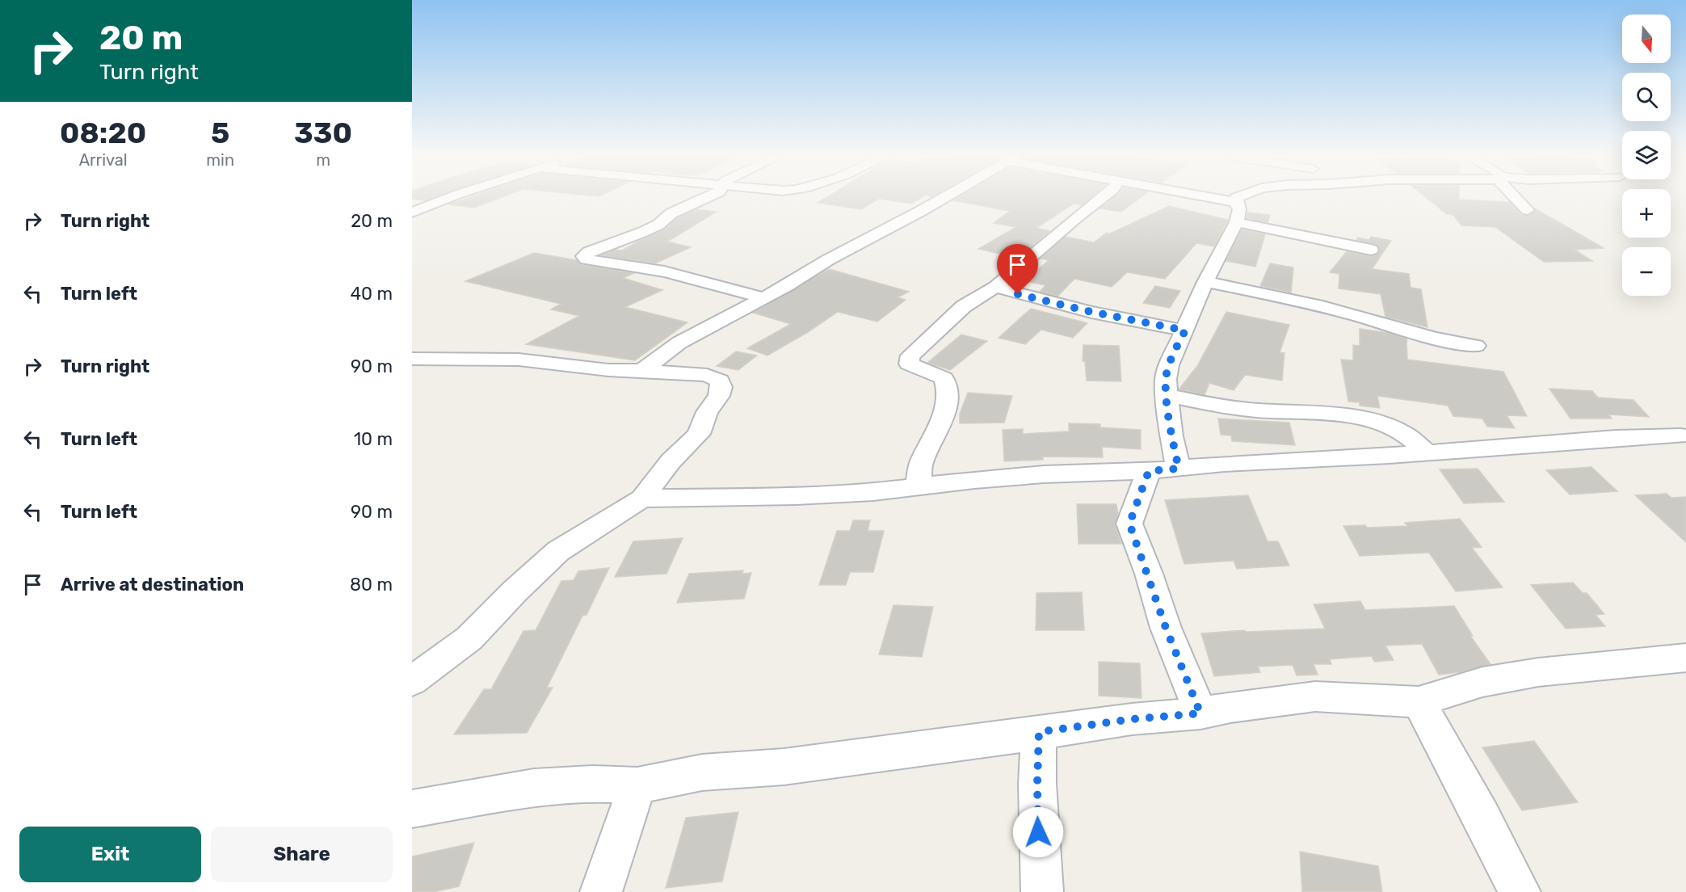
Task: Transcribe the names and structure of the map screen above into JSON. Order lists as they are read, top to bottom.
{
  "north": "bottom",
  "page": {
    "turn": ["20 m", "Turn right"],
    "map_buttons": ["+", "−"],
    "eta": [
      "08:20",
      "Arrival",
      "5",
      "min",
      "330",
      "m"
    ],
    "list": [
      {
        "name": "Turn right",
        "value": "20 m"
      },
      {
        "name": "Turn left",
        "value": "40 m"
      },
      {
        "name": "Turn right",
        "value": "90 m"
      },
      {
        "name": "Turn left",
        "value": "10 m"
      },
      {
        "name": "Turn left",
        "value": "90 m"
      },
      {
        "name": "Arrive at destination",
        "value": "80 m"
      }
    ],
    "buttons": ["Exit", "Share"]
  }
}
